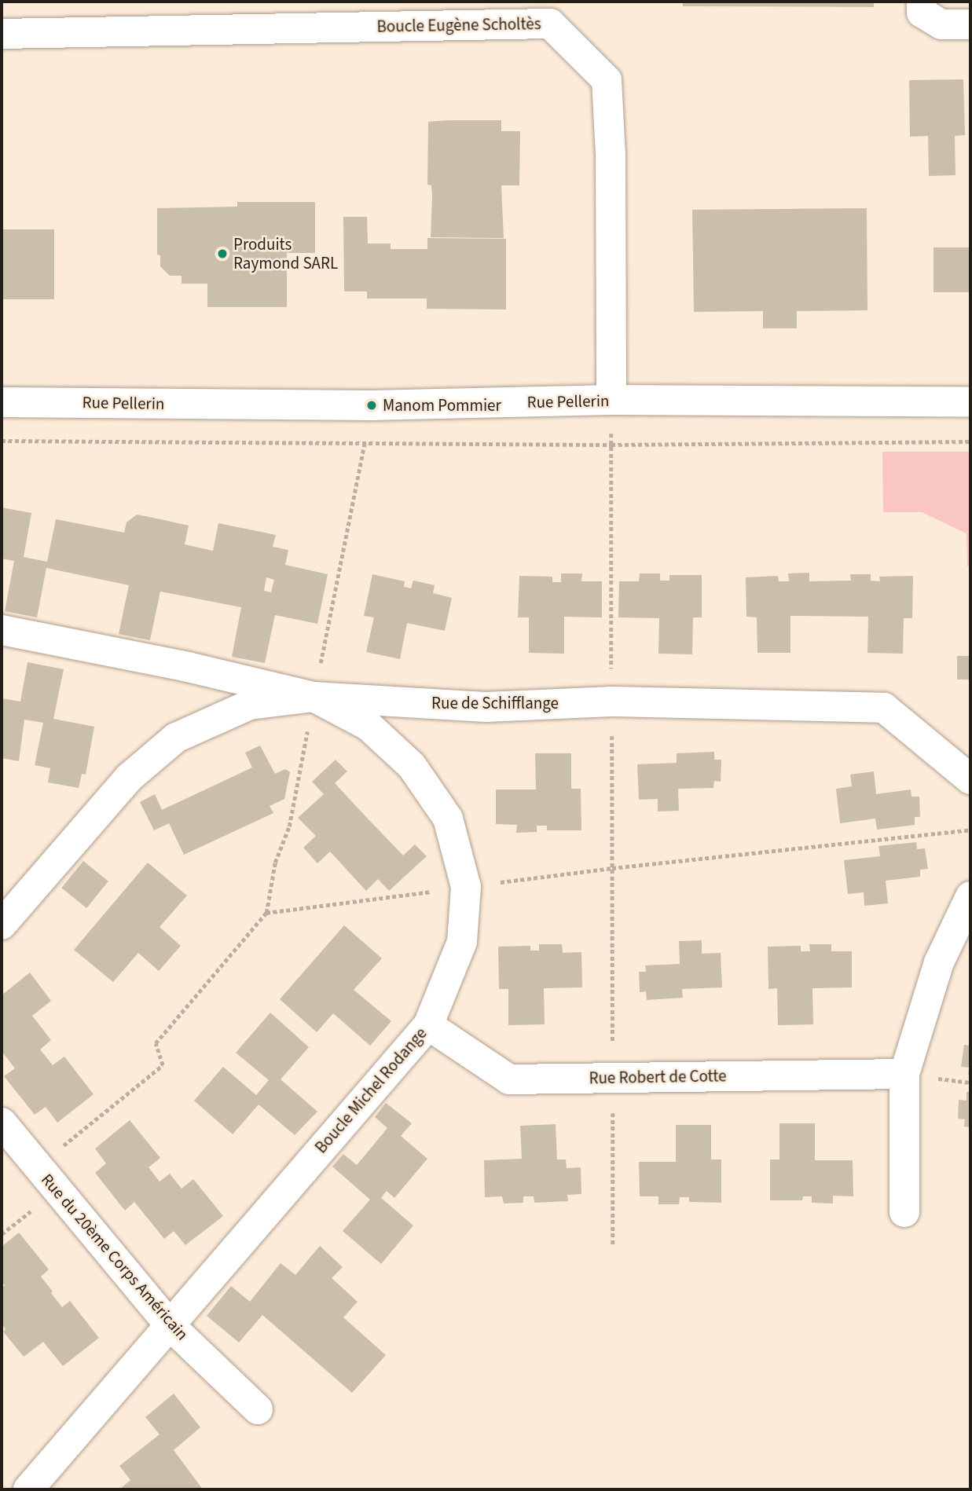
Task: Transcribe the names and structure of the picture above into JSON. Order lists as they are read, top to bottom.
{
  "streets": {
    "street": [
      "Boucle Eugène Scholtès",
      "Rue Pellerin",
      "Rue de Schifflange",
      "Rue Robert de Cotte",
      "Boucle Michel Rodange",
      "Rue du 20ème Corps Américain"
    ]
  },
  "crossings": [
    ["Boucle Eugène Scholtès", "Rue Pellerin"],
    ["Rue de Schifflange", "Boucle Michel Rodange"],
    ["Rue Robert de Cotte", "Boucle Michel Rodange"],
    ["Boucle Michel Rodange", "Rue du 20ème Corps Américain"]
  ],
  "places": ["Produits Raymond SARL", "Manom Pommier"]
}
